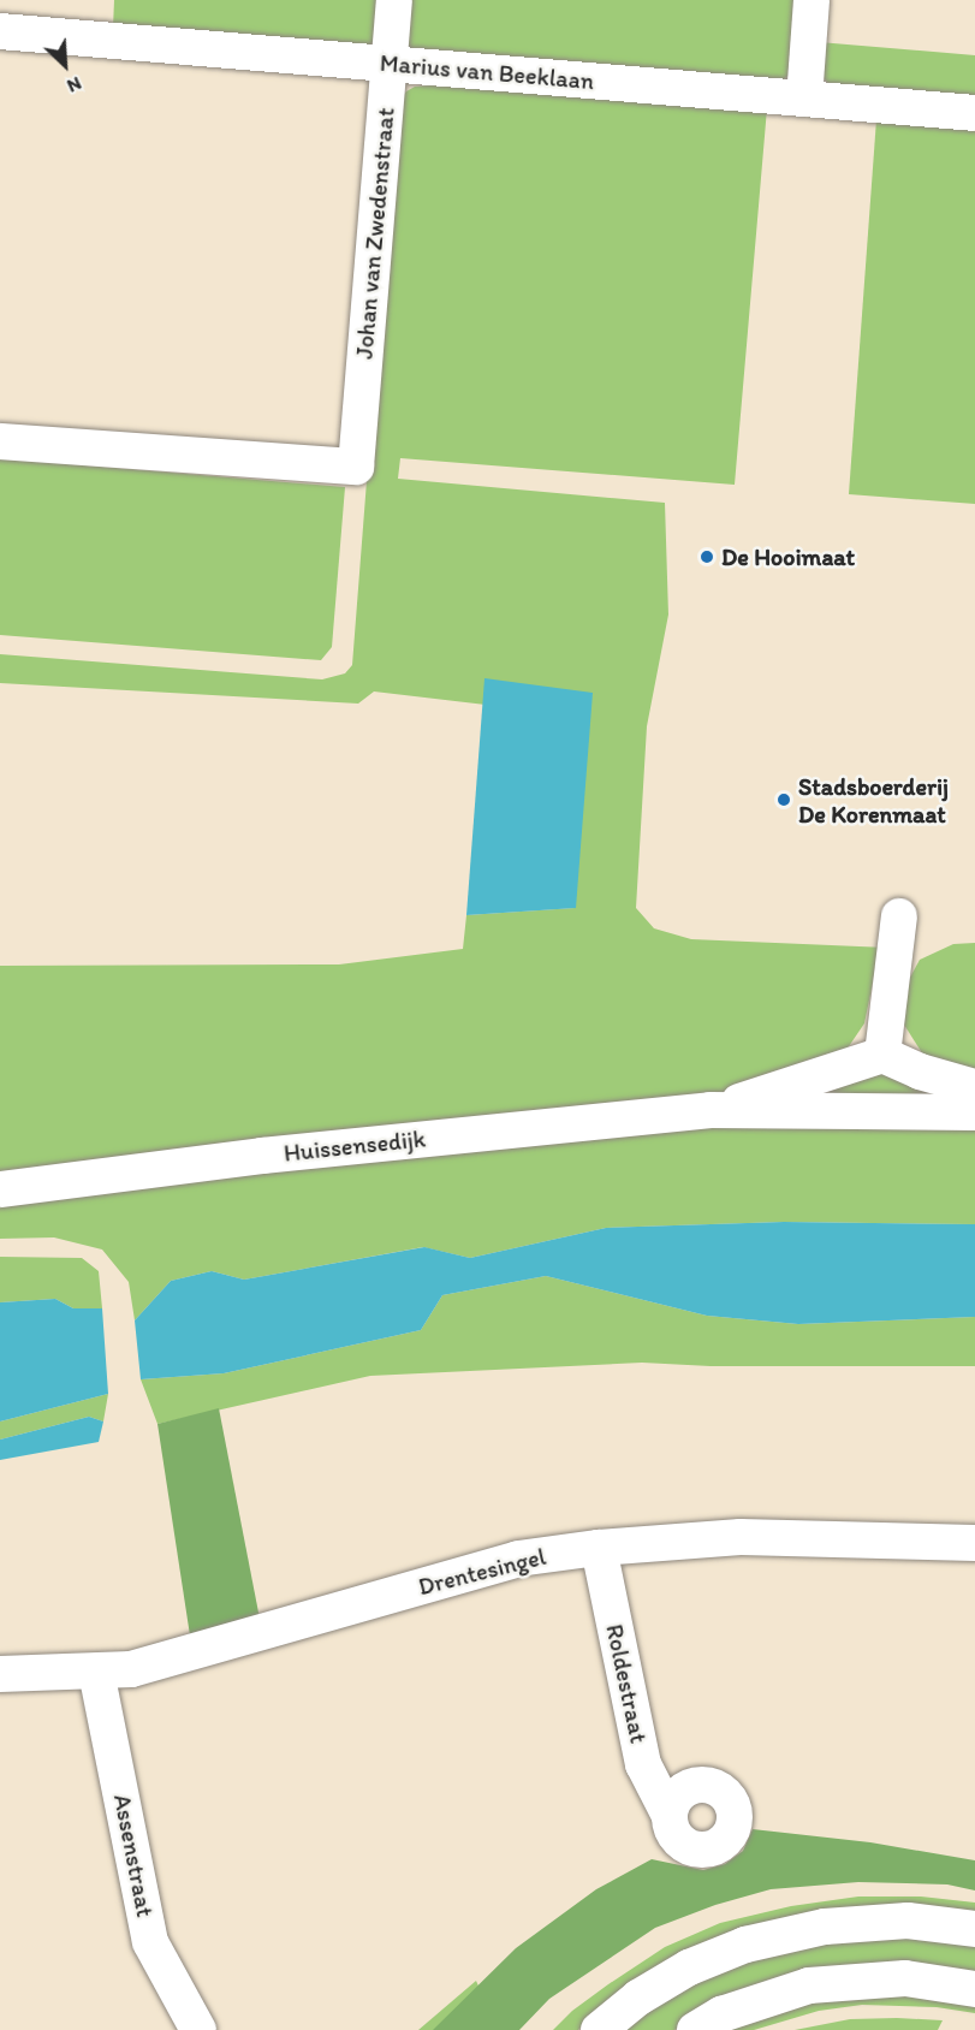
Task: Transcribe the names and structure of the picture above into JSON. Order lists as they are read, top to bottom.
{
  "streets": {
    "street": [
      "Marius van Beeklaan",
      "Johan van Zwedenstraat",
      "Huissensedijk",
      "Drentesingel",
      "Roldestraat",
      "Assenstraat"
    ]
  },
  "crossings": [
    ["Marius van Beeklaan", "Johan van Zwedenstraat"],
    ["Drentesingel", "Roldestraat"],
    ["Drentesingel", "Assenstraat"]
  ],
  "places": ["De Hooimaat", "Stadsboerderij De Korenmaat"],
  "north": "bottom right"
}
